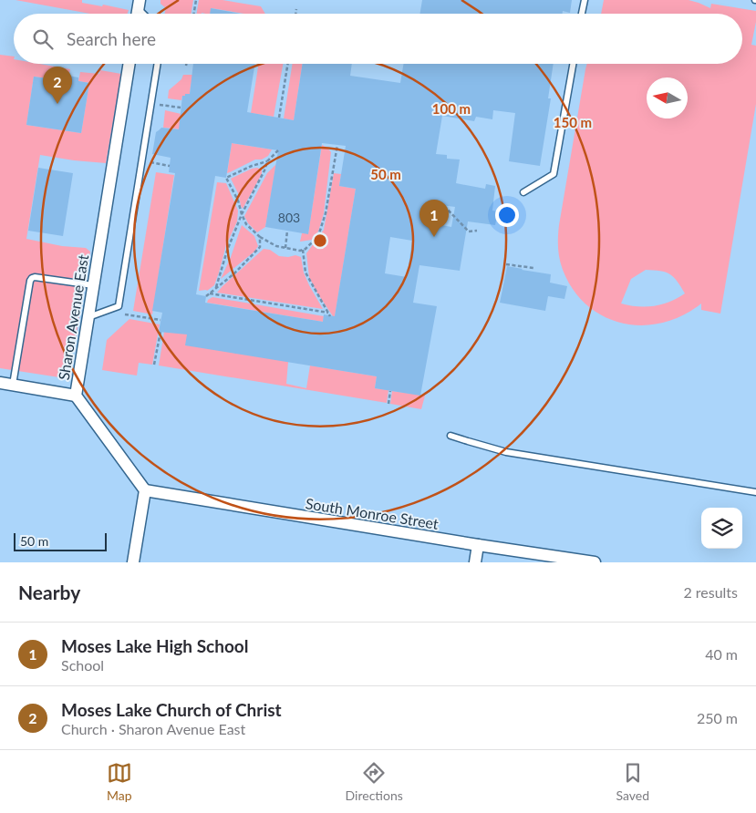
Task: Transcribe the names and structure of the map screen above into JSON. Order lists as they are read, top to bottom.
{
  "streets": {
    "street": ["Sharon Avenue East", "South Monroe Street"]
  },
  "crossings": [
    ["Sharon Avenue East", "South Monroe Street"]
  ],
  "house_numbers": ["803"],
  "scale_bar": "50 m",
  "north": "left",
  "page": {
    "search": "Search here",
    "pins": ["2", "1"],
    "scale": "50 m",
    "heading": ["Nearby", "2 results"],
    "list": [
      {
        "mark": "1",
        "name": "Moses Lake High School",
        "note": "School",
        "value": "40 m"
      },
      {
        "mark": "2",
        "name": "Moses Lake Church of Christ",
        "note": "Church · Sharon Avenue East",
        "value": "250 m"
      }
    ],
    "nav": ["Map", "Directions", "Saved"]
  },
  "rings": ["100 m", "150 m", "50 m"]
}
